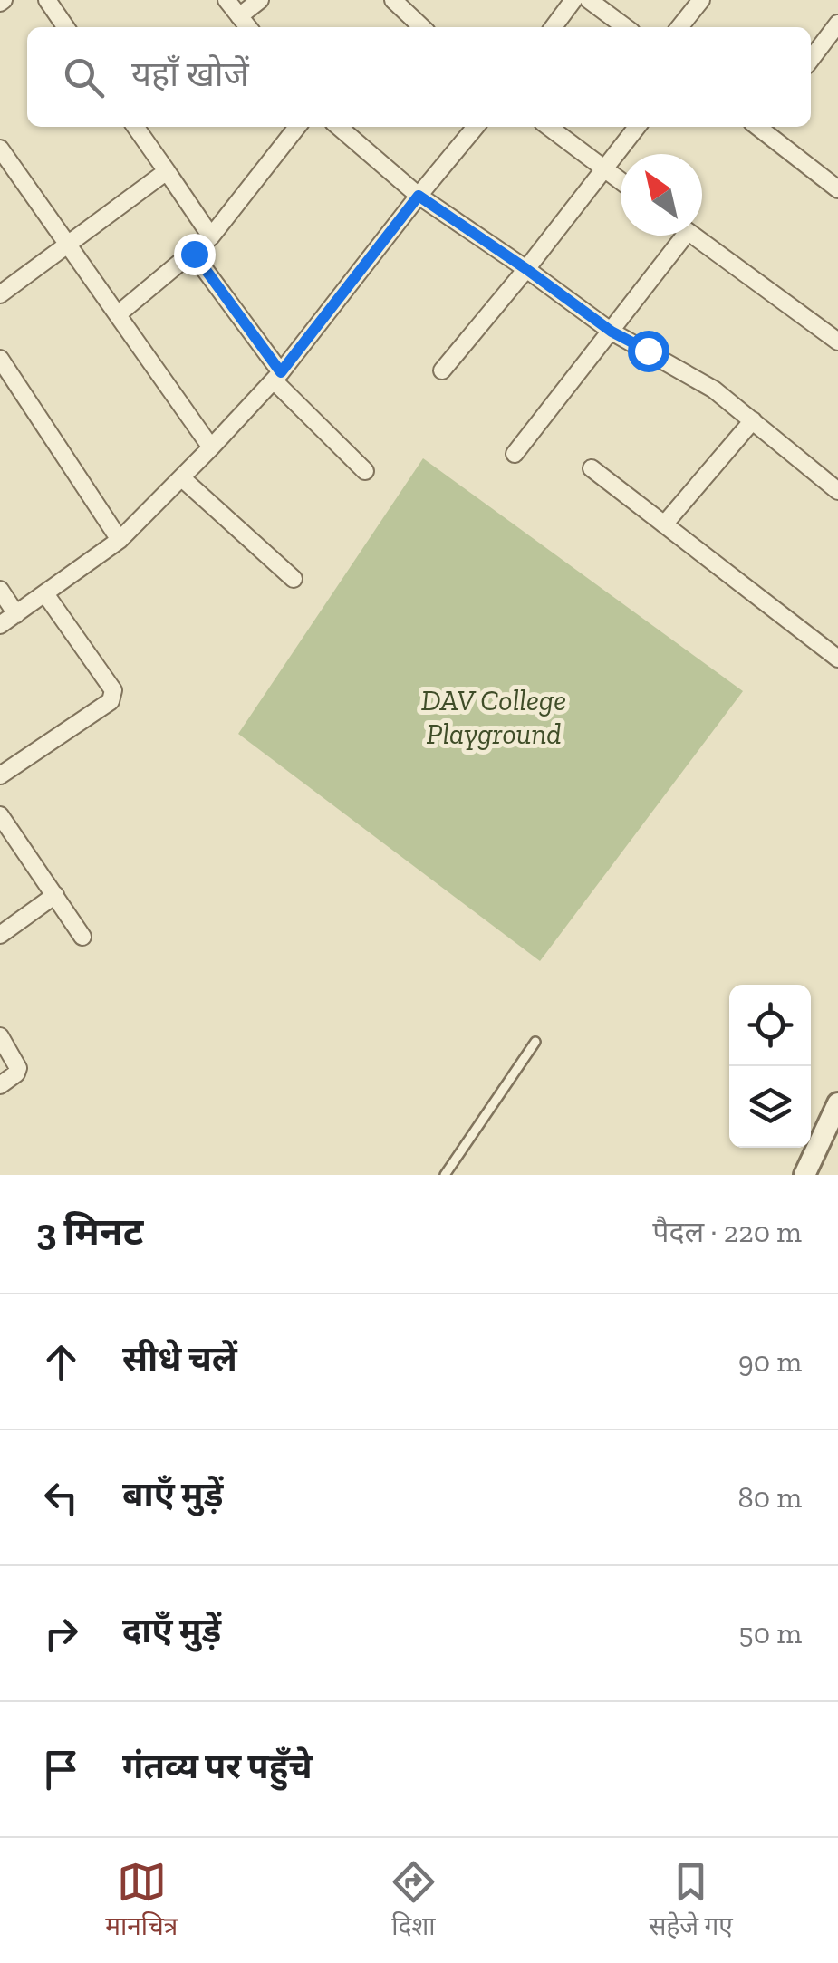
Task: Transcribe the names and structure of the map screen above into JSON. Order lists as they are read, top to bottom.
{
  "parks": ["DAV College Playground"],
  "north": "top left",
  "page": {
    "search": "यहाँ खोजें",
    "heading": ["3 मिनट", "पैदल · 220 m"],
    "list": [
      ["सीधे चलें", "90 m"],
      ["बाएँ मुड़ें", "80 m"],
      ["दाएँ मुड़ें", "50 m"],
      "गंतव्य पर पहुँचे"
    ],
    "nav": ["मानचित्र", "दिशा", "सहेजे गए"]
  }
}
